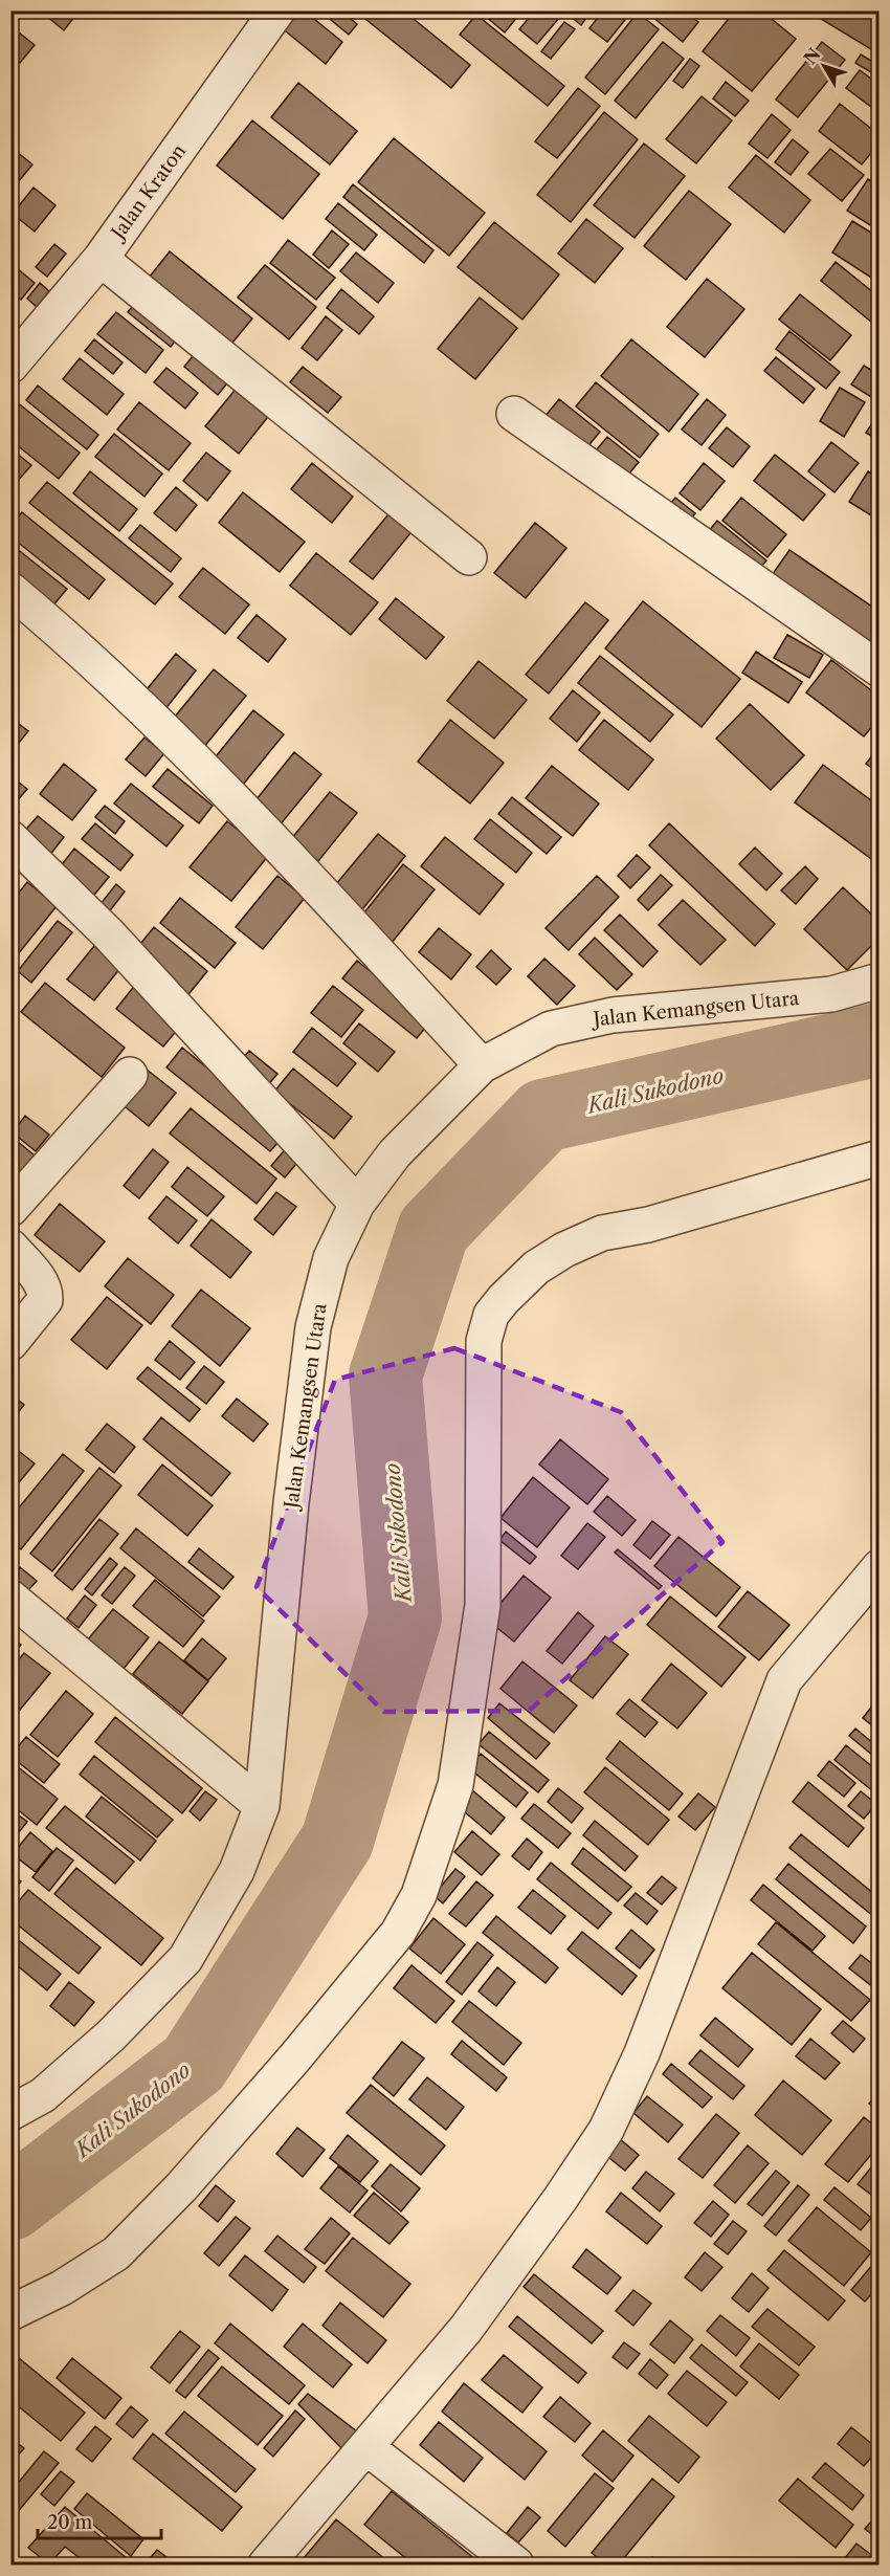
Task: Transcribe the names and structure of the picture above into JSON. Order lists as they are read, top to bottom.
{
  "streets": {
    "street": ["Jalan Kraton", "Jalan Kemangsen Utara"]
  },
  "water": ["Kali Sukodono"],
  "scale_bar": "20 m",
  "north": "top left"
}
